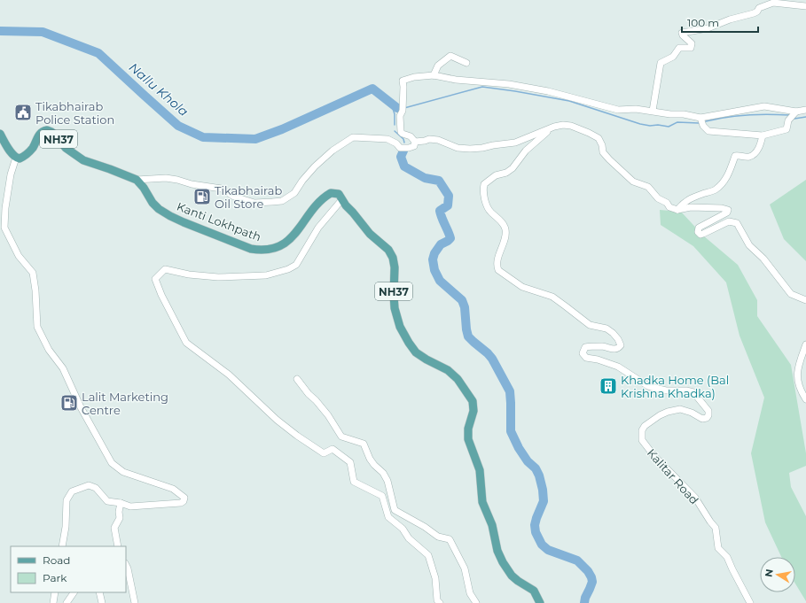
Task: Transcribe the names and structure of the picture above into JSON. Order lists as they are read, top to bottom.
{
  "streets": {
    "main road": ["NH37", "Kanti Lokhpath"],
    "street": ["Kalitar Road"]
  },
  "crossings": [
    ["NH37", "Kanti Lokhpath"]
  ],
  "water": ["Nallu Khola"],
  "places": {
    "public building": ["Tikabhairab Police Station"],
    "fuel station": ["Tikabhairab Oil Store", "Lalit Marketing Centre"],
    "building": ["Khadka Home (Bal Krishna Khadka)"]
  },
  "legend": ["Road", "Park"],
  "scale_bar": "100 m",
  "north": "left"
}
